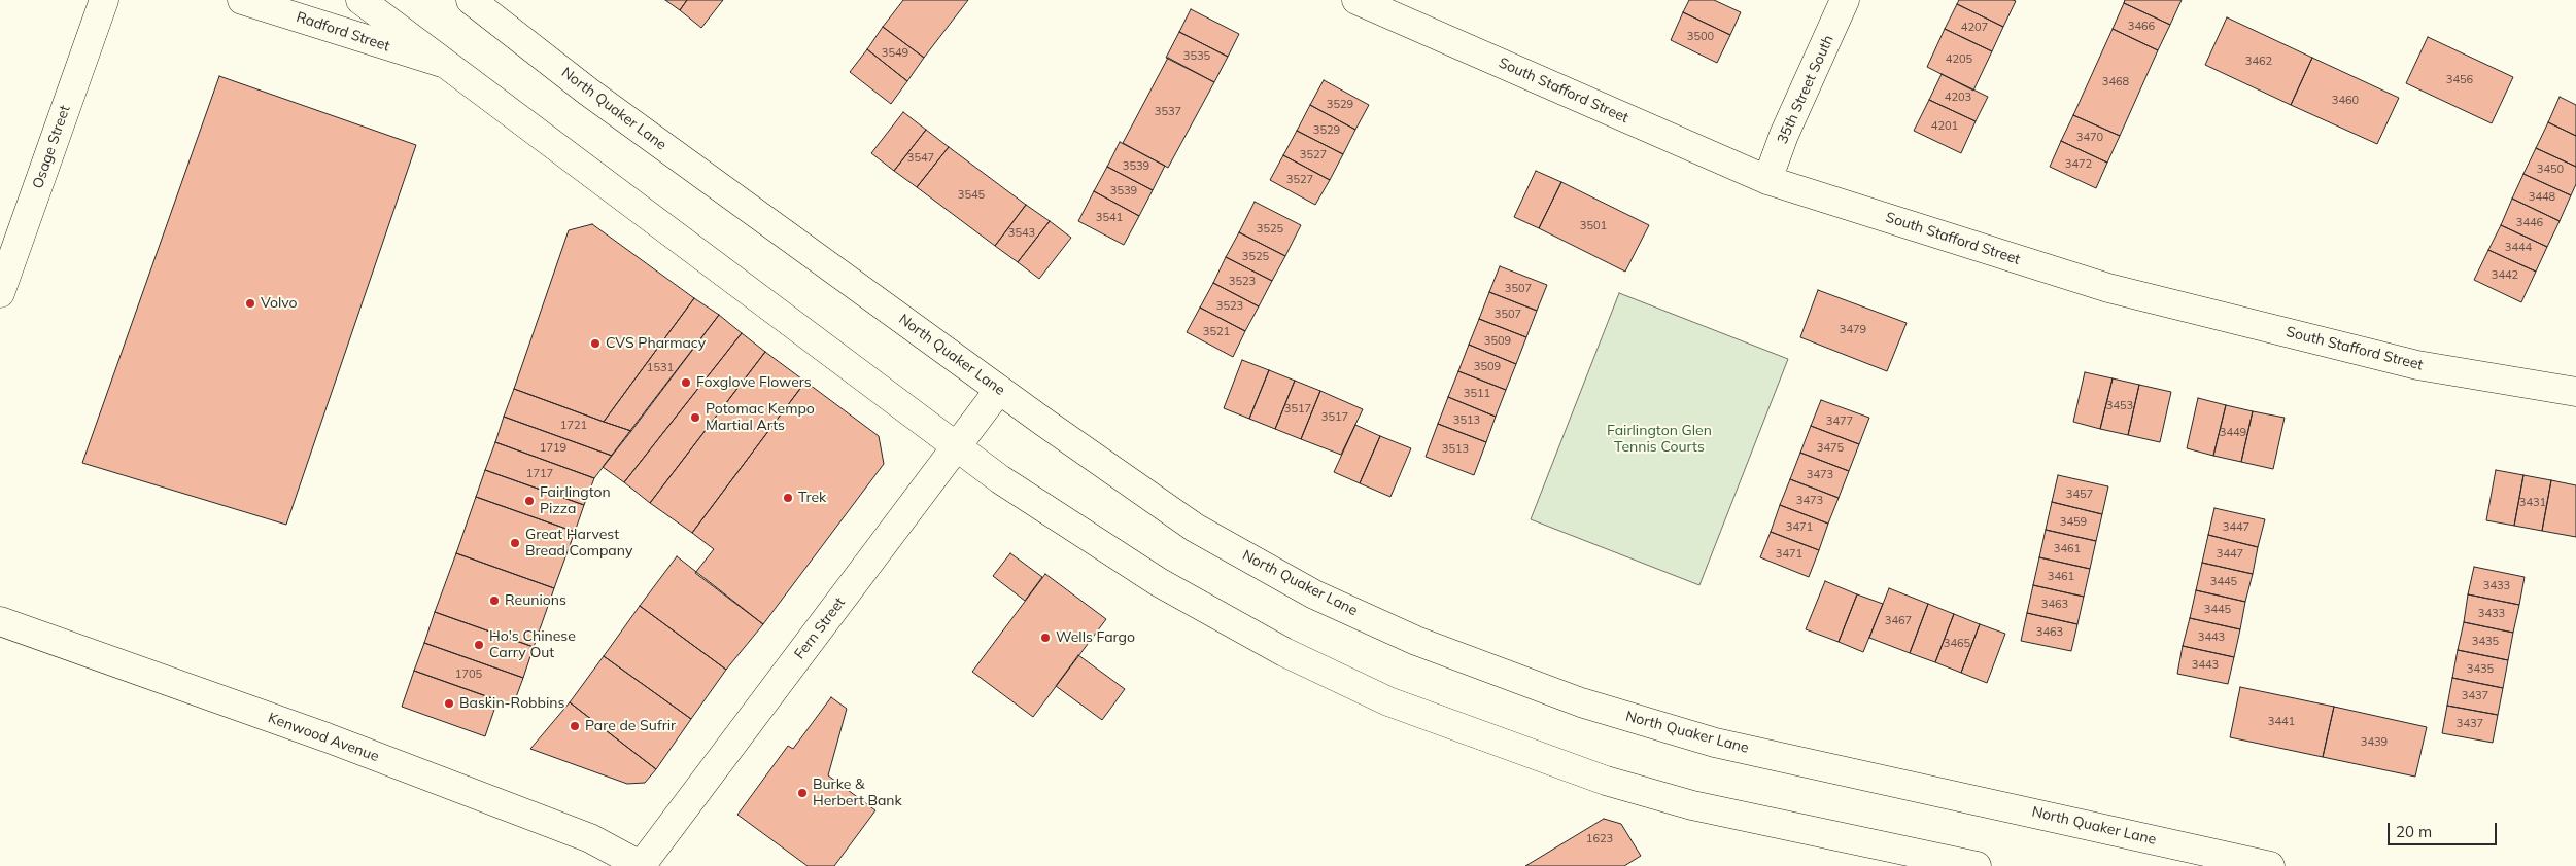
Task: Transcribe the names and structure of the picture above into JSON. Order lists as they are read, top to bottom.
{
  "streets": {
    "main road": [
      "Radford Street",
      "35th Street South",
      "South Stafford Street",
      "North Quaker Lane",
      "Osage Street",
      "Fern Street",
      "Kenwood Avenue"
    ]
  },
  "crossings": [
    ["35th Street South", "South Stafford Street"],
    ["North Quaker Lane", "Fern Street"],
    ["Fern Street", "Kenwood Avenue"]
  ],
  "parks": ["Fairlington Glen Tennis Courts"],
  "places": [
    "Volvo",
    "CVS Pharmacy",
    "Foxglove Flowers",
    "Potomac Kempo Martial Arts",
    "Trek",
    "Fairlington Pizza",
    "Great Harvest Bread Company",
    "Reunions",
    "Wells Fargo",
    "Ho's Chinese Carry Out",
    "Baskin-Robbins",
    "Pare de Sufrir",
    "Burke & Herbert Bank"
  ],
  "house_numbers": [
    "3466",
    "4207",
    "3500",
    "3549",
    "3535",
    "4205",
    "3462",
    "3456",
    "3468",
    "4203",
    "3460",
    "3529",
    "3537",
    "4201",
    "3529",
    "3470",
    "3527",
    "3547",
    "3472",
    "3539",
    "3450",
    "3527",
    "3539",
    "3545",
    "3448",
    "3541",
    "3446",
    "3501",
    "3525",
    "3543",
    "3444",
    "3525",
    "3442",
    "3523",
    "3507",
    "3523",
    "3507",
    "3479",
    "3521",
    "3509",
    "3509",
    "1531",
    "3511",
    "3453",
    "3517",
    "3517",
    "3513",
    "3477",
    "1721",
    "3449",
    "1719",
    "3475",
    "3513",
    "1717",
    "3473",
    "3457",
    "3473",
    "3431",
    "3459",
    "3471",
    "3447",
    "3461",
    "3471",
    "3447",
    "3461",
    "3445",
    "3433",
    "3463",
    "3445",
    "3433",
    "3467",
    "3463",
    "3443",
    "3435",
    "3465",
    "3443",
    "3435",
    "1705",
    "3437",
    "3441",
    "3437",
    "3439",
    "1623"
  ],
  "scale_bar": "20 m"
}
